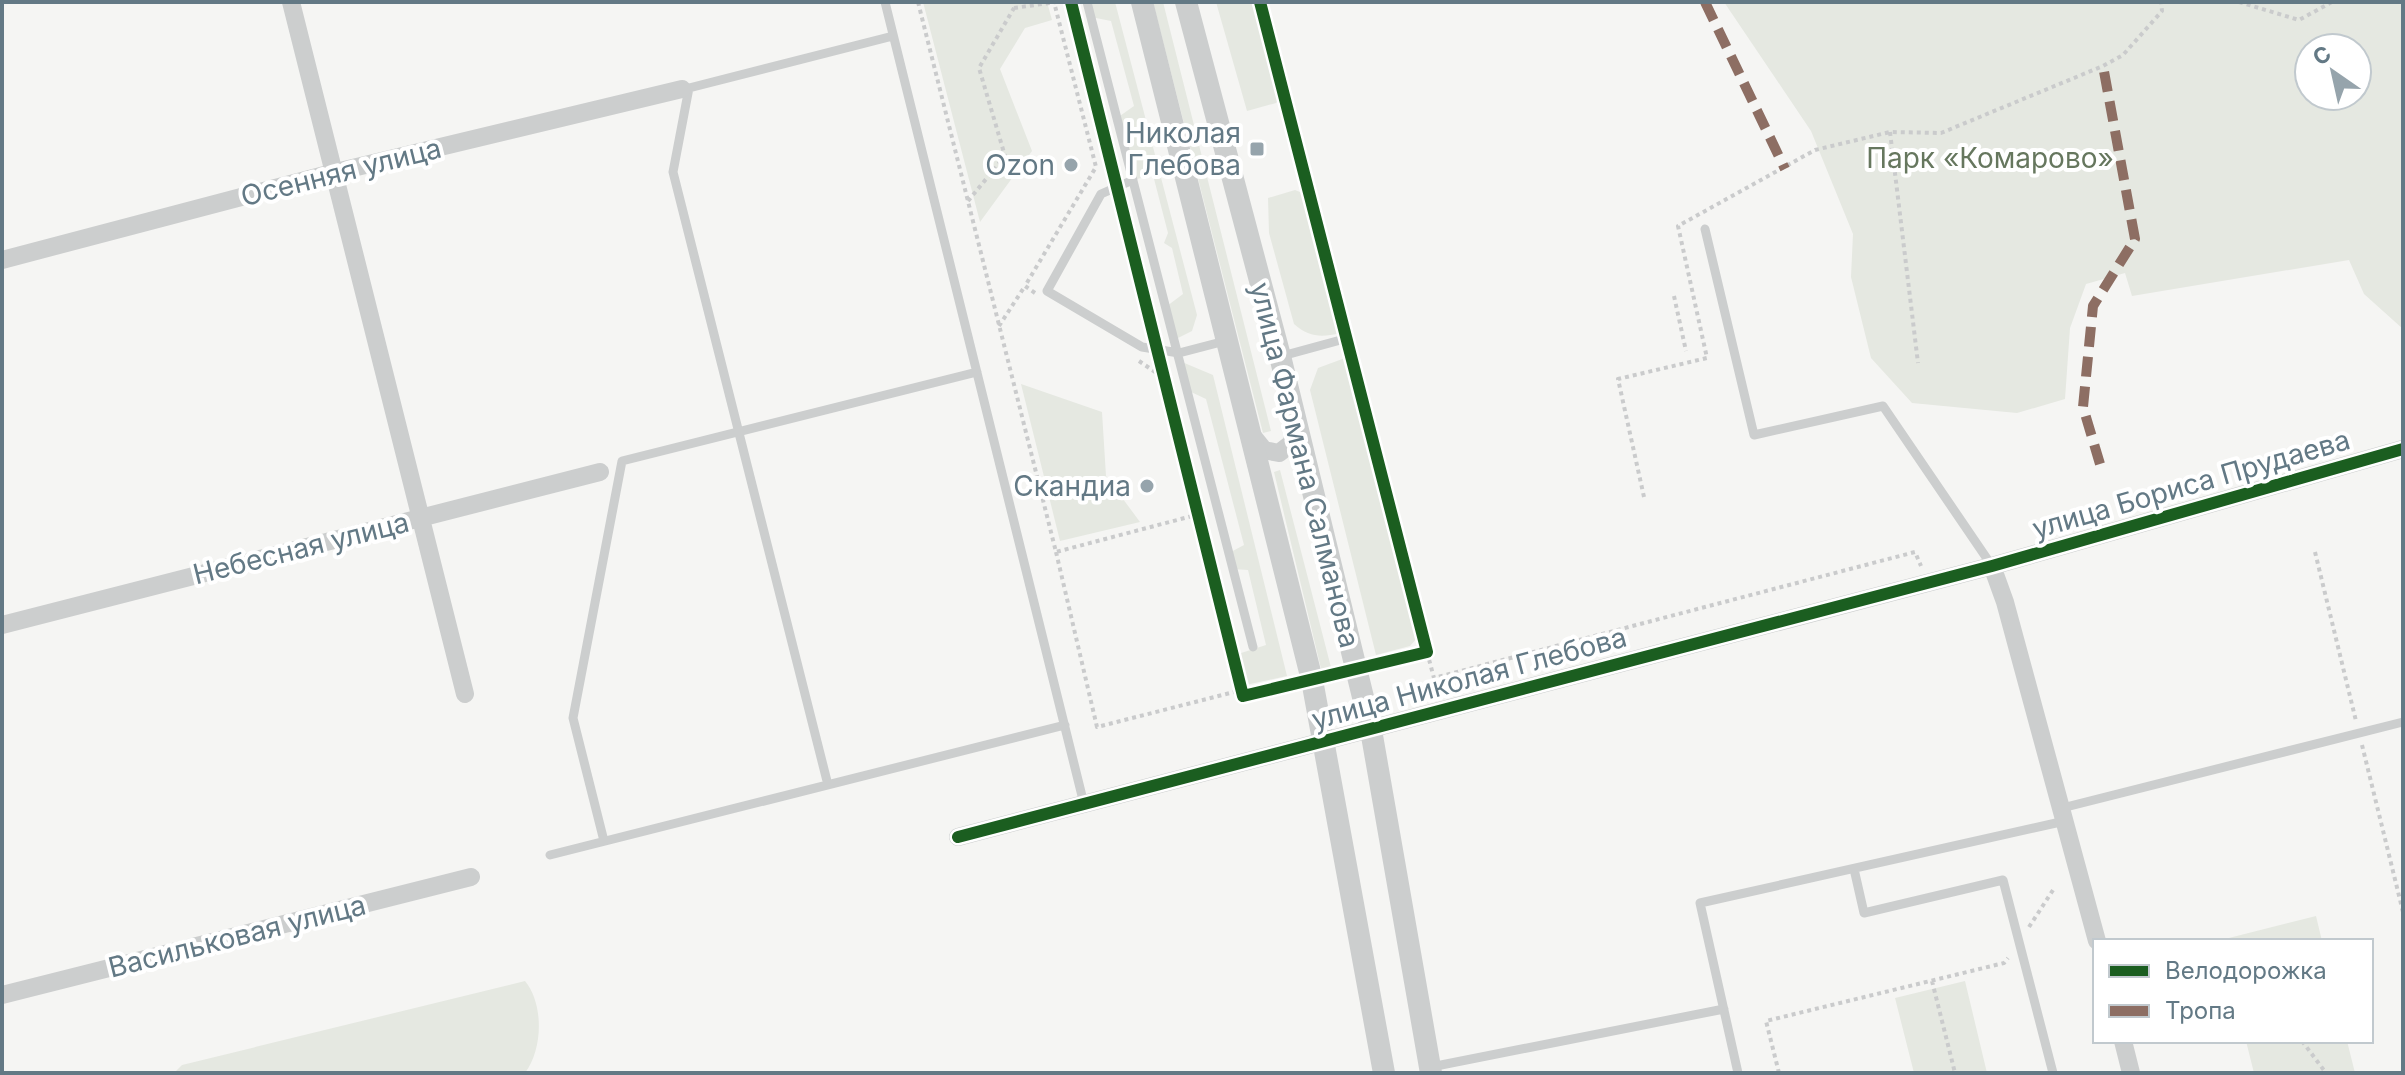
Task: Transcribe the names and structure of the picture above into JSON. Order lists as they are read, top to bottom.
{
  "streets": {
    "street": [
      "Осенняя улица",
      "улица Фармана Салманова",
      "улица Бориса Прудаева",
      "Небесная улица",
      "улица Николая Глебова",
      "Васильковая улица"
    ]
  },
  "crossings": [
    ["улица Фармана Салманова", "улица Николая Глебова"],
    ["улица Бориса Прудаева", "улица Николая Глебова"]
  ],
  "parks": ["Парк «Комарово»"],
  "places": {
    "transit": ["Николая Глебова"],
    "other": ["Ozon", "Скандиа"]
  },
  "legend": ["Велодорожка", "Тропа"],
  "north": "top left"
}
